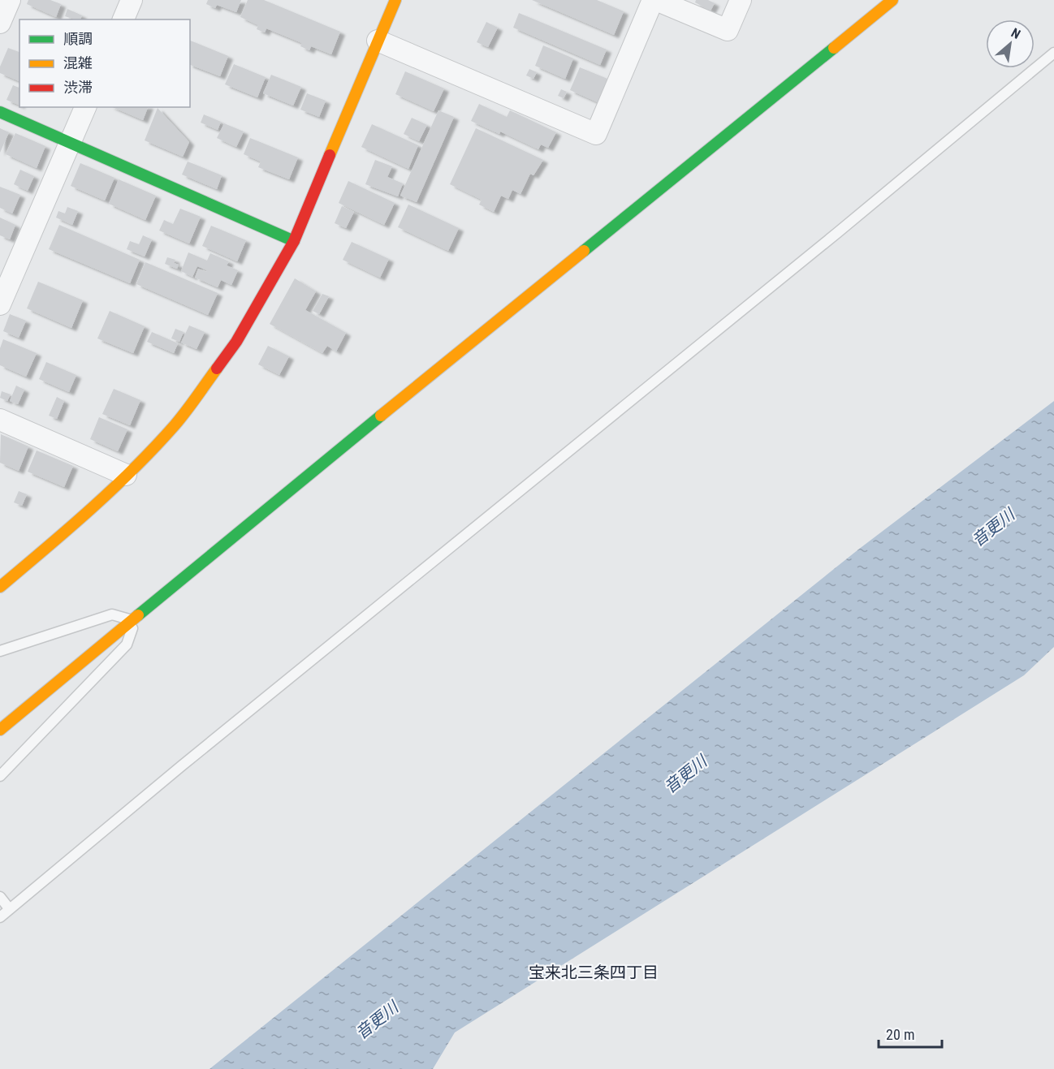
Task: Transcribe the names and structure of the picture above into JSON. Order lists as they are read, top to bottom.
{
  "districts": ["宝来北三条四丁目"],
  "water": ["音更川"],
  "legend": ["順調", "混雑", "渋滞"],
  "scale_bar": "20 m",
  "north": "top right"
}
